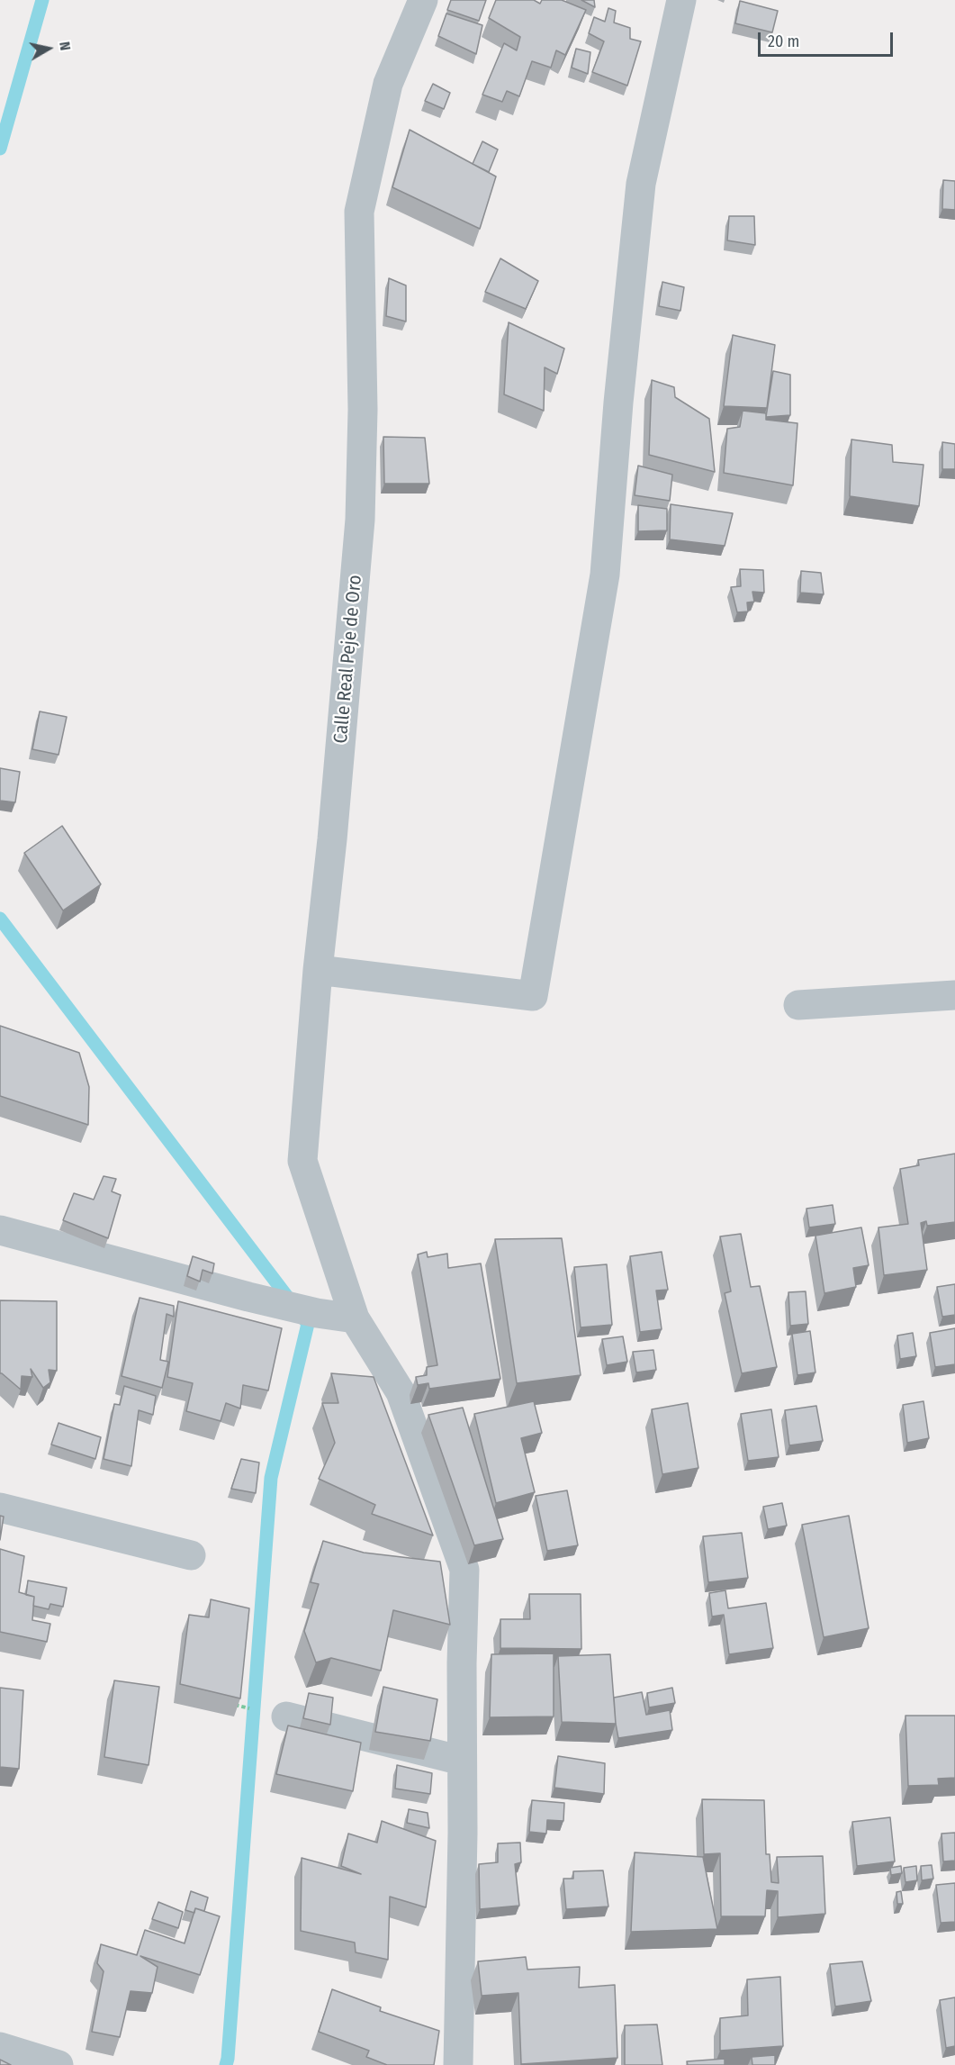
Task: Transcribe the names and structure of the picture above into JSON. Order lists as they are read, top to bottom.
{
  "streets": {
    "street": ["Calle Real Peje de Oro"]
  },
  "scale_bar": "20 m",
  "north": "right"
}
